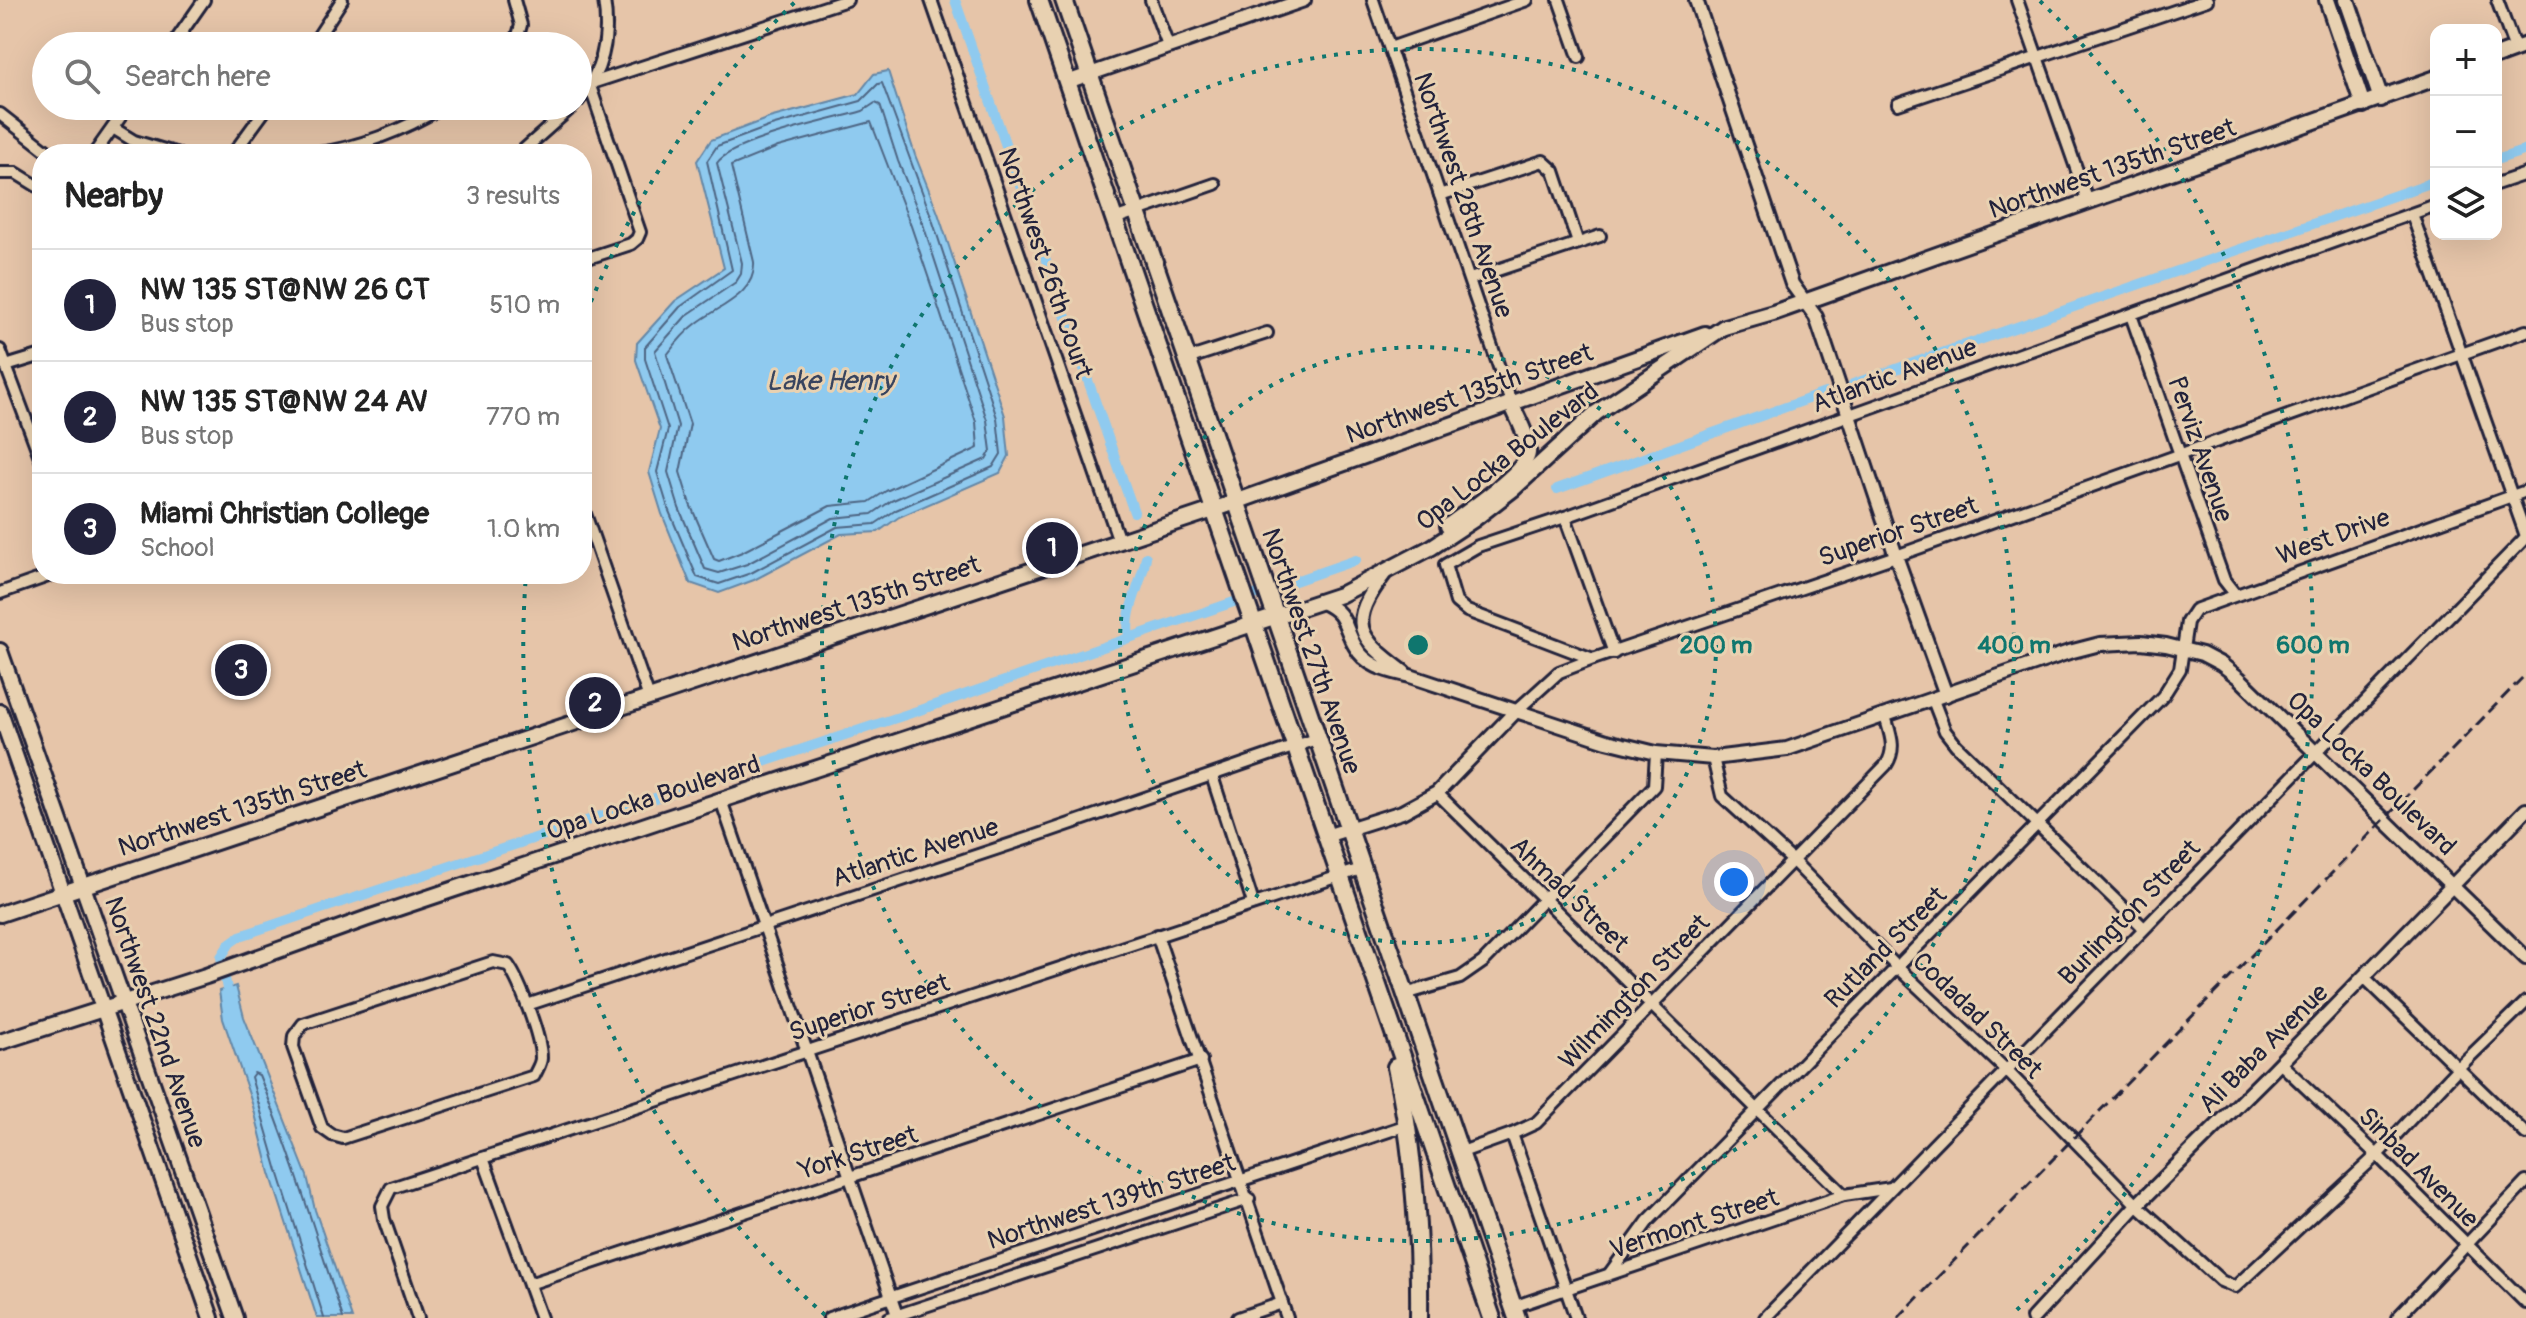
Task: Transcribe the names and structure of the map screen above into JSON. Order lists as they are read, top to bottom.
{
  "streets": {
    "main road": [
      "Northwest 135th Street",
      "Opa Locka Boulevard",
      "Northwest 27th Avenue",
      "Northwest 22nd Avenue"
    ],
    "street": [
      "Northwest 28th Avenue",
      "Northwest 26th Court",
      "Atlantic Avenue",
      "Perviz Avenue",
      "Superior Street",
      "West Drive",
      "Ahmad Street",
      "Burlington Street",
      "Rutland Street",
      "Wilmington Street",
      "Codadad Street",
      "Ali Baba Avenue",
      "York Street",
      "Sinbad Avenue",
      "Northwest 139th Street",
      "Vermont Street"
    ]
  },
  "crossings": [
    ["Northwest 135th Street", "Northwest 28th Avenue"],
    ["Northwest 135th Street", "Northwest 26th Court"],
    ["Northwest 135th Street", "Opa Locka Boulevard"],
    ["Northwest 135th Street", "Northwest 27th Avenue"],
    ["Northwest 135th Street", "Northwest 22nd Avenue"],
    ["Atlantic Avenue", "Perviz Avenue"],
    ["Atlantic Avenue", "Superior Street"],
    ["Atlantic Avenue", "Northwest 27th Avenue"],
    ["Perviz Avenue", "Superior Street"],
    ["Perviz Avenue", "West Drive"],
    ["Opa Locka Boulevard", "Superior Street"],
    ["Opa Locka Boulevard", "West Drive"],
    ["Opa Locka Boulevard", "Northwest 27th Avenue"],
    ["Opa Locka Boulevard", "Burlington Street"],
    ["Opa Locka Boulevard", "Rutland Street"],
    ["Opa Locka Boulevard", "Wilmington Street"],
    ["Opa Locka Boulevard", "Codadad Street"],
    ["Opa Locka Boulevard", "Northwest 22nd Avenue"],
    ["Opa Locka Boulevard", "Ali Baba Avenue"],
    ["Superior Street", "Northwest 27th Avenue"],
    ["Superior Street", "Ahmad Street"],
    ["West Drive", "Rutland Street"],
    ["Northwest 27th Avenue", "Wilmington Street"],
    ["Northwest 27th Avenue", "Vermont Street"],
    ["Ahmad Street", "Rutland Street"],
    ["Ahmad Street", "Wilmington Street"],
    ["Ahmad Street", "Vermont Street"],
    ["Burlington Street", "Codadad Street"],
    ["Burlington Street", "Vermont Street"],
    ["Rutland Street", "Codadad Street"],
    ["Rutland Street", "Vermont Street"],
    ["Wilmington Street", "Codadad Street"],
    ["Codadad Street", "Ali Baba Avenue"],
    ["Codadad Street", "Sinbad Avenue"],
    ["Ali Baba Avenue", "Sinbad Avenue"]
  ],
  "water": ["Lake Henry"],
  "page": {
    "map_buttons": ["+", "−"],
    "search": "Search here",
    "heading": ["Nearby", "3 results"],
    "list": [
      {
        "mark": "1",
        "name": "NW 135 ST@NW 26 CT",
        "note": "Bus stop",
        "value": "510 m"
      },
      {
        "mark": "2",
        "name": "NW 135 ST@NW 24 AV",
        "note": "Bus stop",
        "value": "770 m"
      },
      {
        "mark": "3",
        "name": "Miami Christian College",
        "note": "School",
        "value": "1.0 km"
      }
    ],
    "pins": ["1", "3", "2"]
  },
  "rings": ["200 m", "400 m", "600 m"]
}
